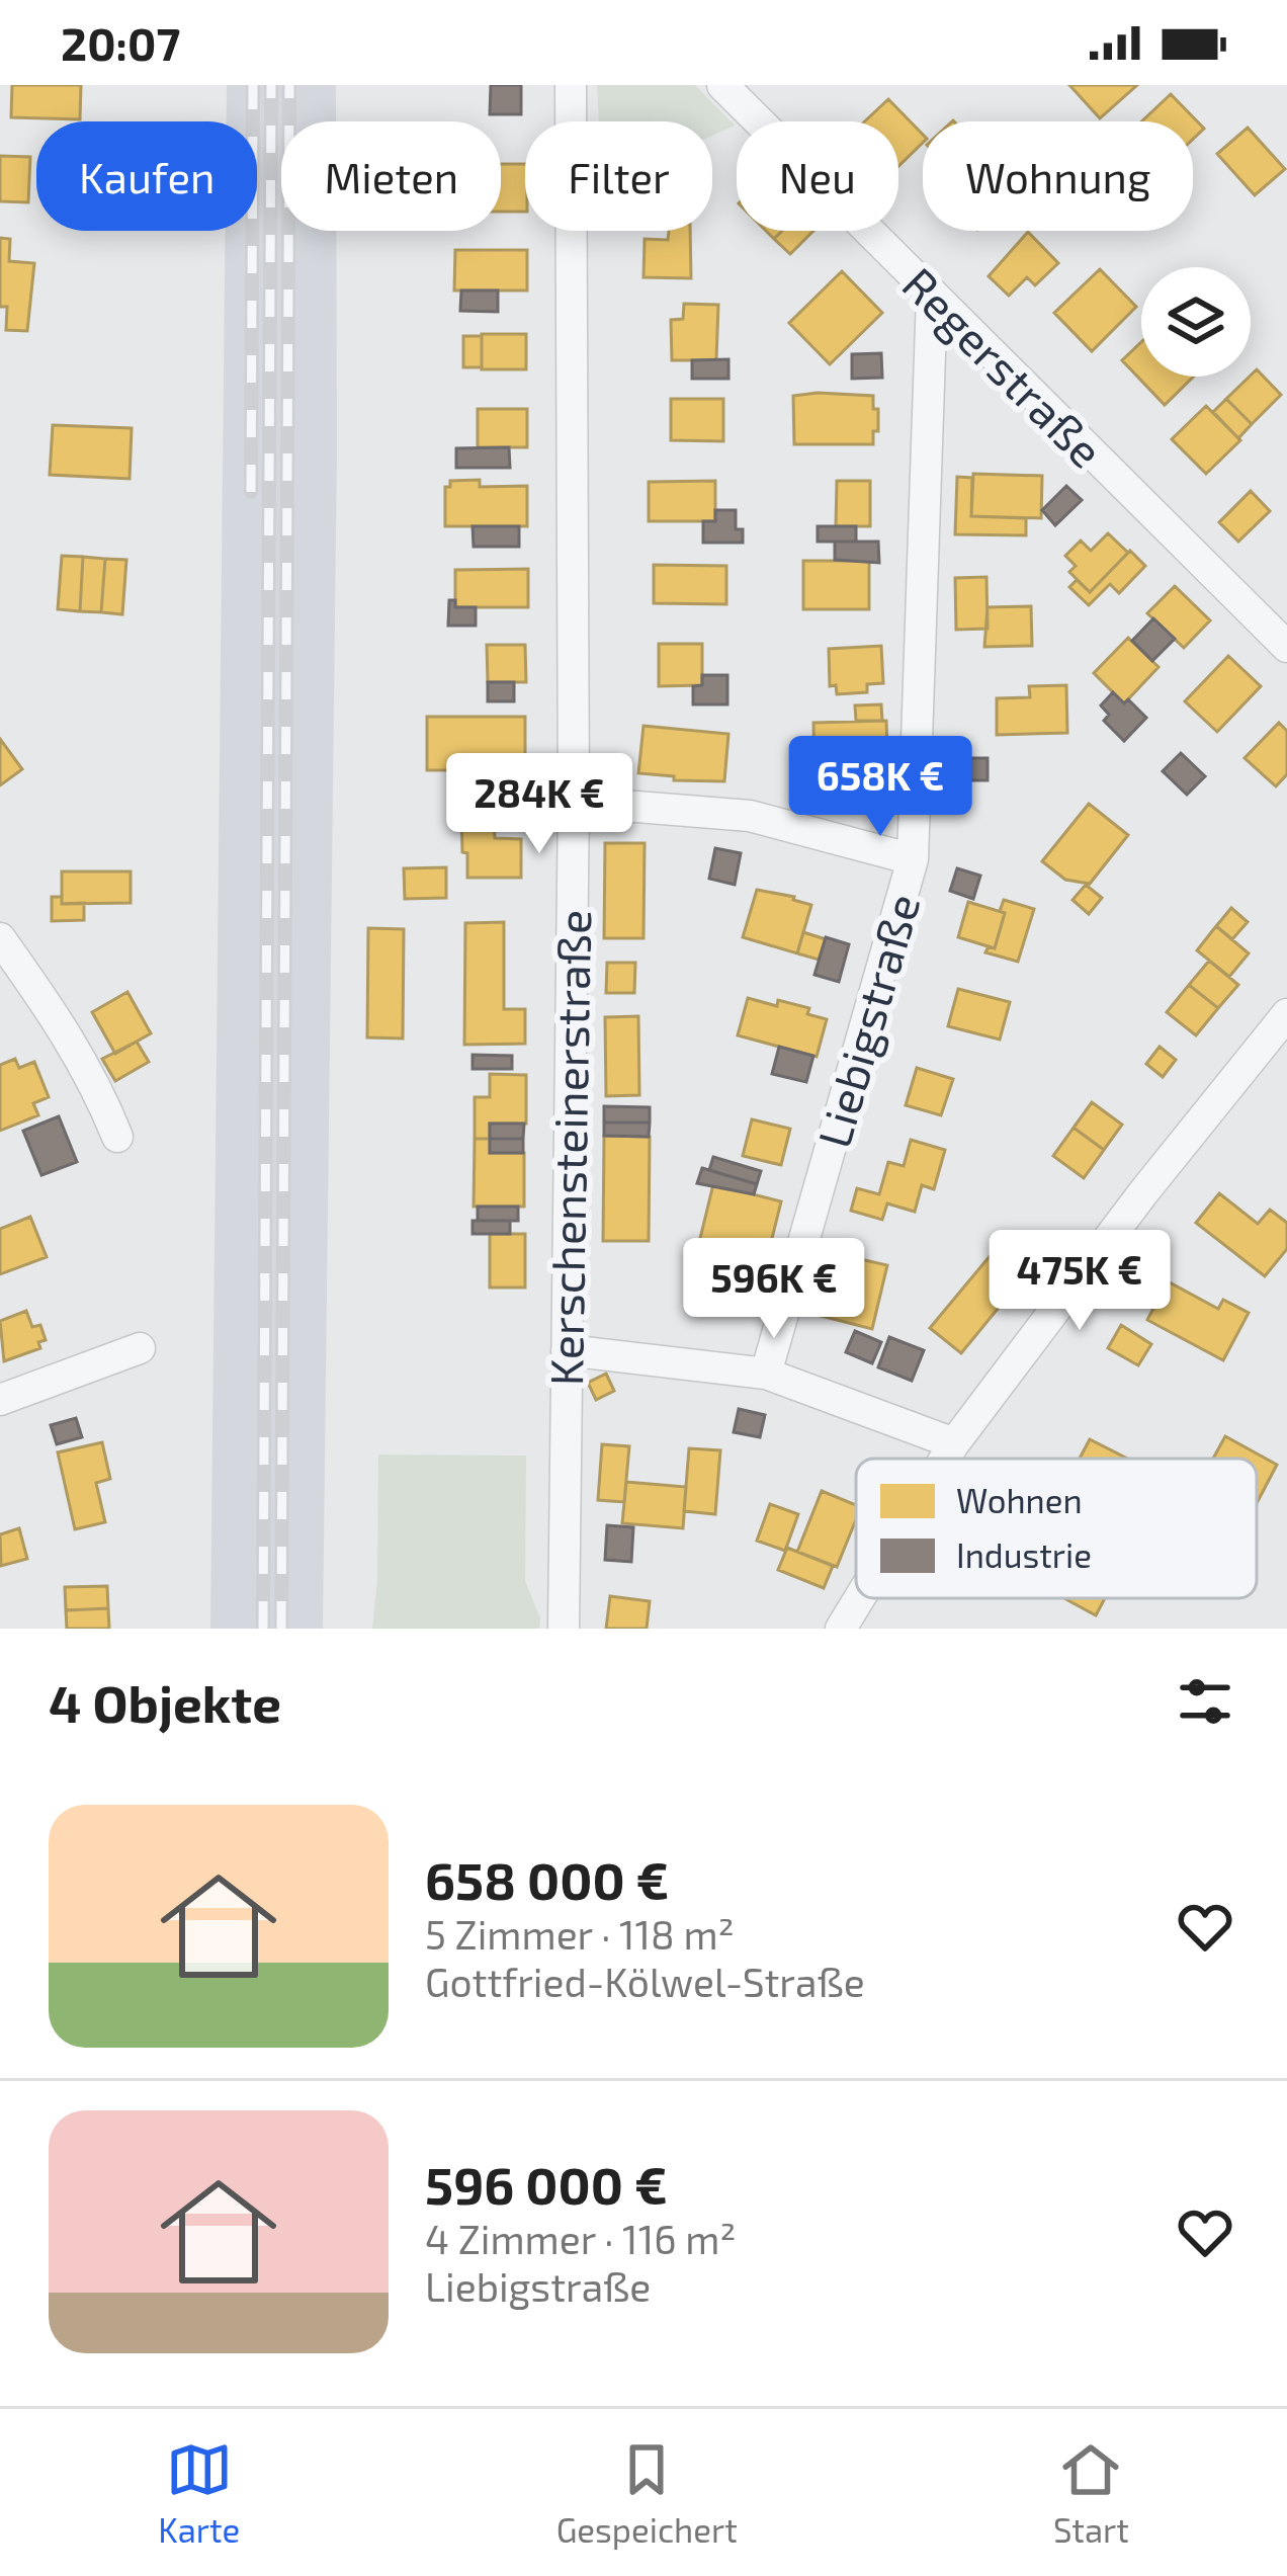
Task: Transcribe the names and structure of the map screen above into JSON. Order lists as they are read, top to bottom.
{
  "streets": {
    "street": ["Regerstraße", "Liebigstraße", "Kerschensteinerstraße"]
  },
  "crossings": [
    ["Regerstraße", "Liebigstraße"]
  ],
  "legend": ["Wohnen", "Industrie"],
  "page": {
    "status": "20:07",
    "chip": [
      "Kaufen",
      "Mieten",
      "Filter",
      "Neu",
      "Wohnung"
    ],
    "price": [
      "658K €",
      "284K €",
      "475K €",
      "596K €"
    ],
    "heading": "4 Objekte",
    "list": [
      {
        "name": "658 000 €",
        "note": "5 Zimmer · 118 m² · Gottfried-Kölwel-Straße"
      },
      {
        "name": "596 000 €",
        "note": "4 Zimmer · 116 m² · Liebigstraße"
      }
    ],
    "tabs": ["Karte", "Gespeichert", "Start"]
  }
}
